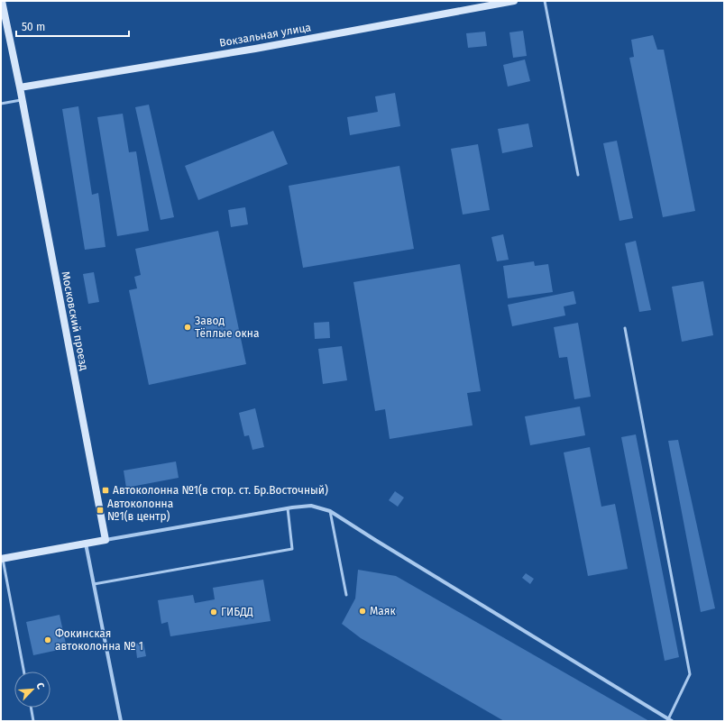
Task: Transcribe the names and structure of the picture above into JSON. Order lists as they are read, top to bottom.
{
  "streets": {
    "street": ["Вокзальная улица", "Московский проезд"]
  },
  "crossings": [
    ["Вокзальная улица", "Московский проезд"]
  ],
  "places": {
    "other": [
      "Завод Тёплые окна",
      "Маяк",
      "ГИБДД",
      "Фокинская автоколонна № 1"
    ],
    "transit": ["Автоколонна №1(в стор. ст. Бр.Восточный)", "Автоколонна №1(в центр)"]
  },
  "scale_bar": "50 m",
  "north": "top right"
}
